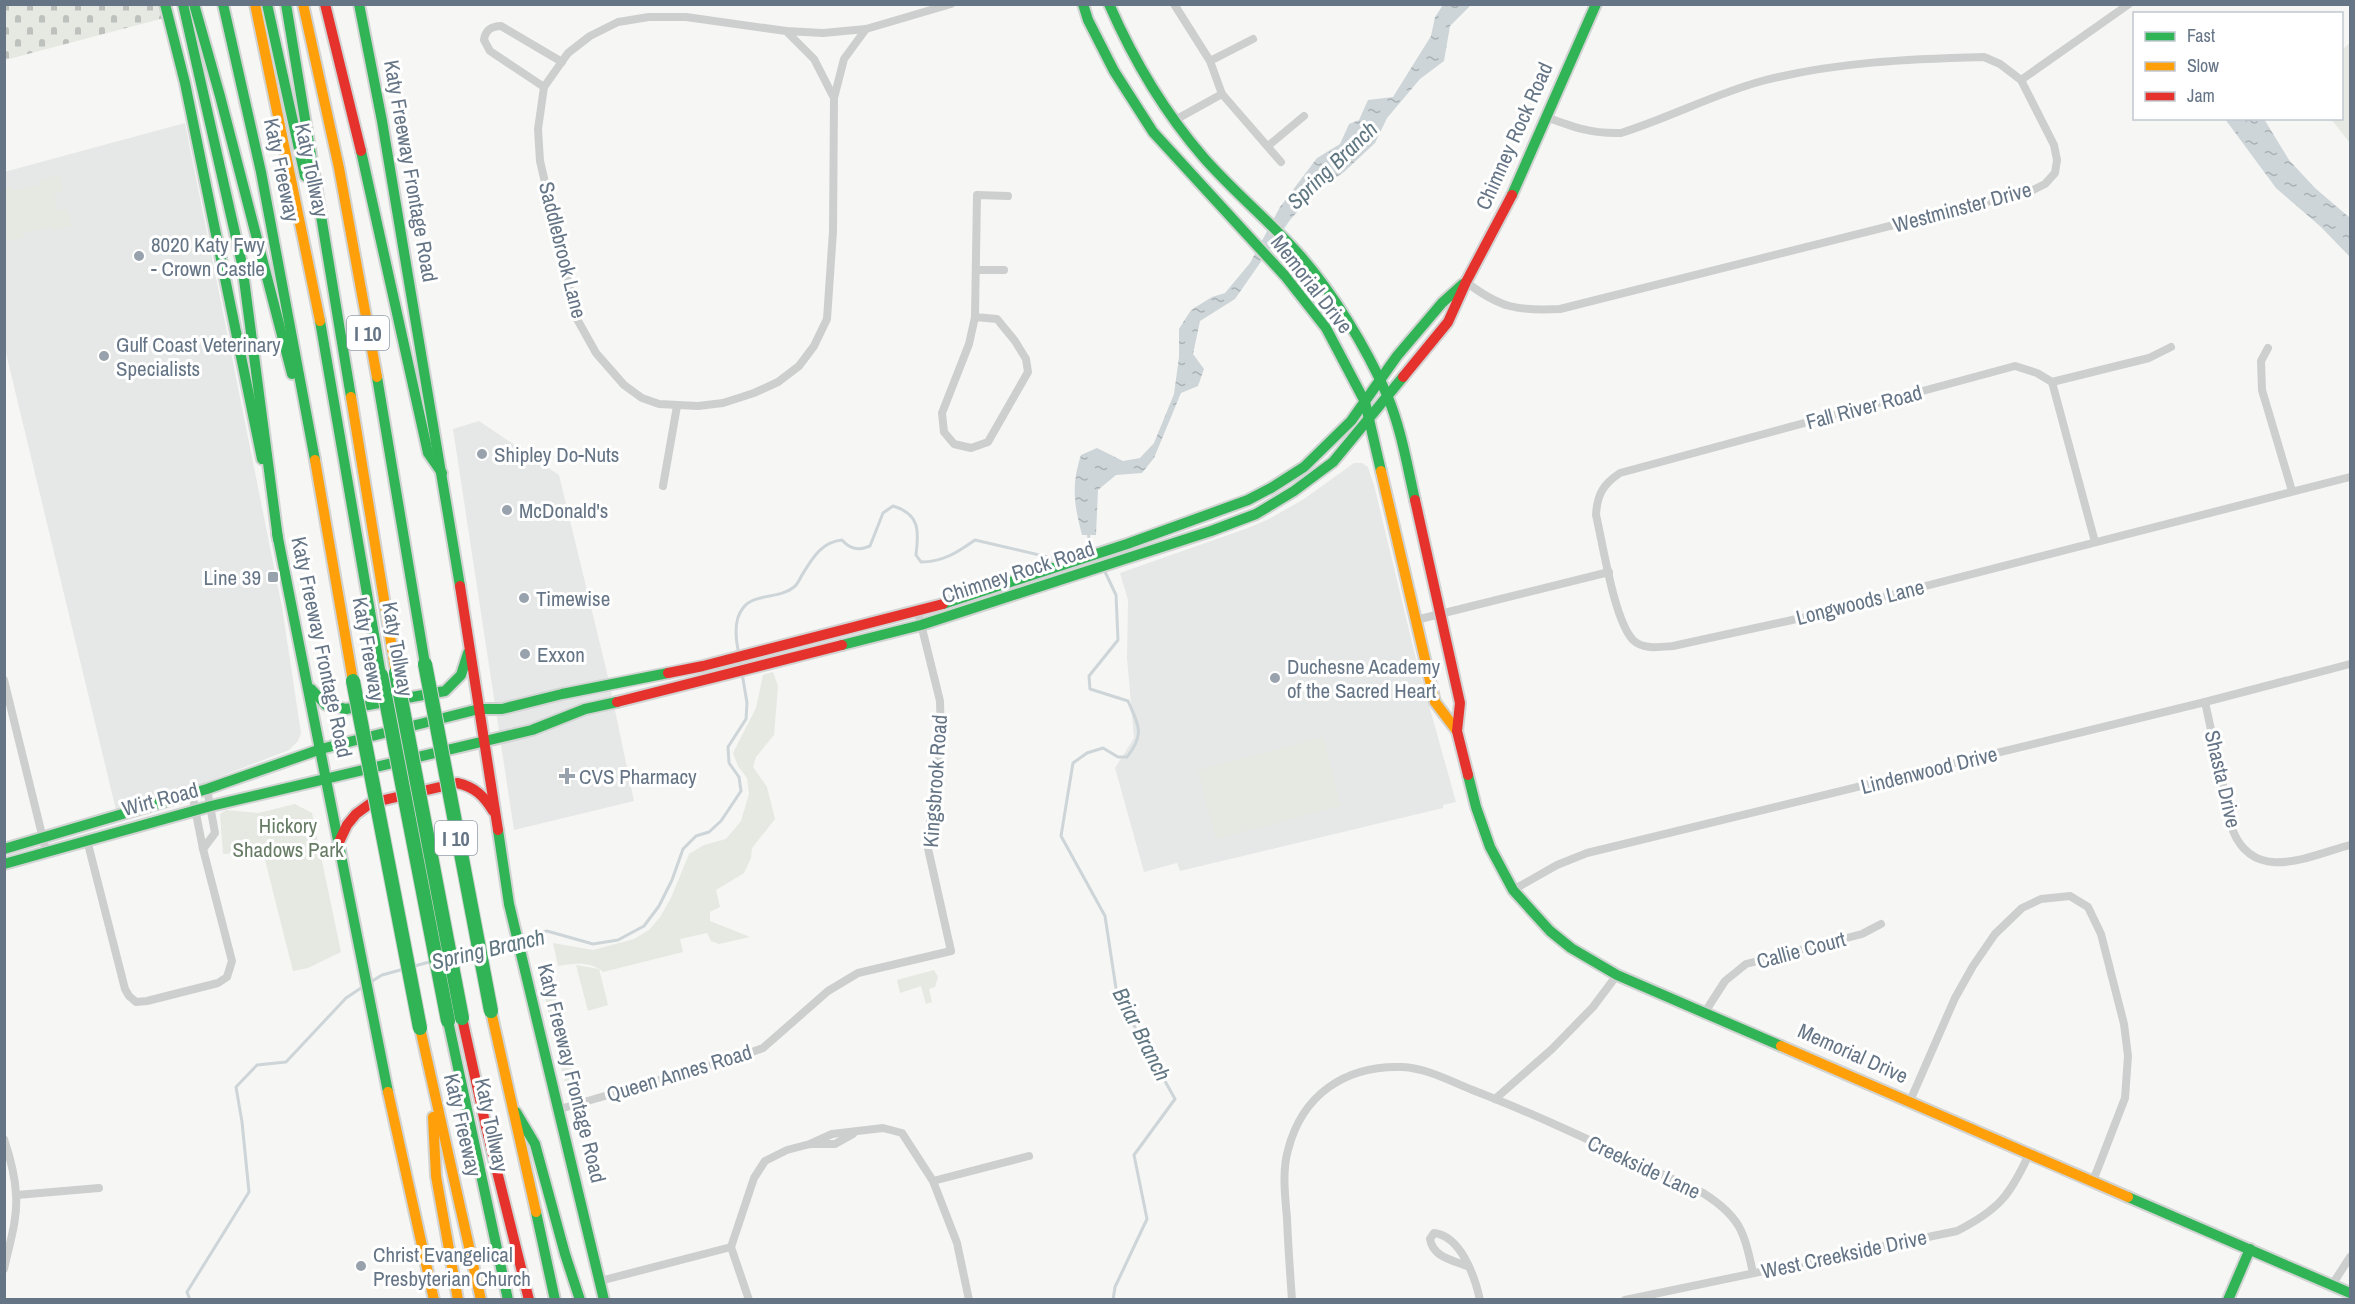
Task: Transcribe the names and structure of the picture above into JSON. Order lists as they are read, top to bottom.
{
  "streets": {
    "main road": [
      "Chimney Rock Road",
      "Katy Freeway",
      "Katy Tollway",
      "Katy Freeway Frontage Road",
      "Memorial Drive",
      "I 10",
      "Wirt Road"
    ],
    "street": [
      "Westminster Drive",
      "Saddlebrook Lane",
      "Fall River Road",
      "Longwoods Lane",
      "Lindenwood Drive",
      "Shasta Drive",
      "Kingsbrook Road",
      "Callie Court",
      "Queen Annes Road",
      "Creekside Lane",
      "West Creekside Drive"
    ]
  },
  "crossings": [
    ["Chimney Rock Road", "Katy Freeway Frontage Road"],
    ["Chimney Rock Road", "Westminster Drive"],
    ["Chimney Rock Road", "Memorial Drive"],
    ["Chimney Rock Road", "Kingsbrook Road"],
    ["Chimney Rock Road", "Wirt Road"],
    ["Katy Freeway Frontage Road", "Wirt Road"],
    ["Katy Freeway Frontage Road", "Queen Annes Road"],
    ["Memorial Drive", "Lindenwood Drive"],
    ["Memorial Drive", "Callie Court"],
    ["Memorial Drive", "West Creekside Drive"],
    ["Fall River Road", "Longwoods Lane"],
    ["Lindenwood Drive", "Shasta Drive"],
    ["Kingsbrook Road", "Queen Annes Road"],
    ["Creekside Lane", "West Creekside Drive"]
  ],
  "water": ["Spring Branch", "Briar Branch"],
  "parks": ["Hickory Shadows Park"],
  "places": {
    "other": [
      "8020 Katy Fwy - Crown Castle",
      "Gulf Coast Veterinary Specialists",
      "Shipley Do-Nuts",
      "McDonald's",
      "Timewise",
      "Exxon",
      "Duchesne Academy of the Sacred Heart",
      "Christ Evangelical Presbyterian Church"
    ],
    "transit": ["Line 39"],
    "health": ["CVS Pharmacy"]
  },
  "legend": ["Fast", "Slow", "Jam"]
}
